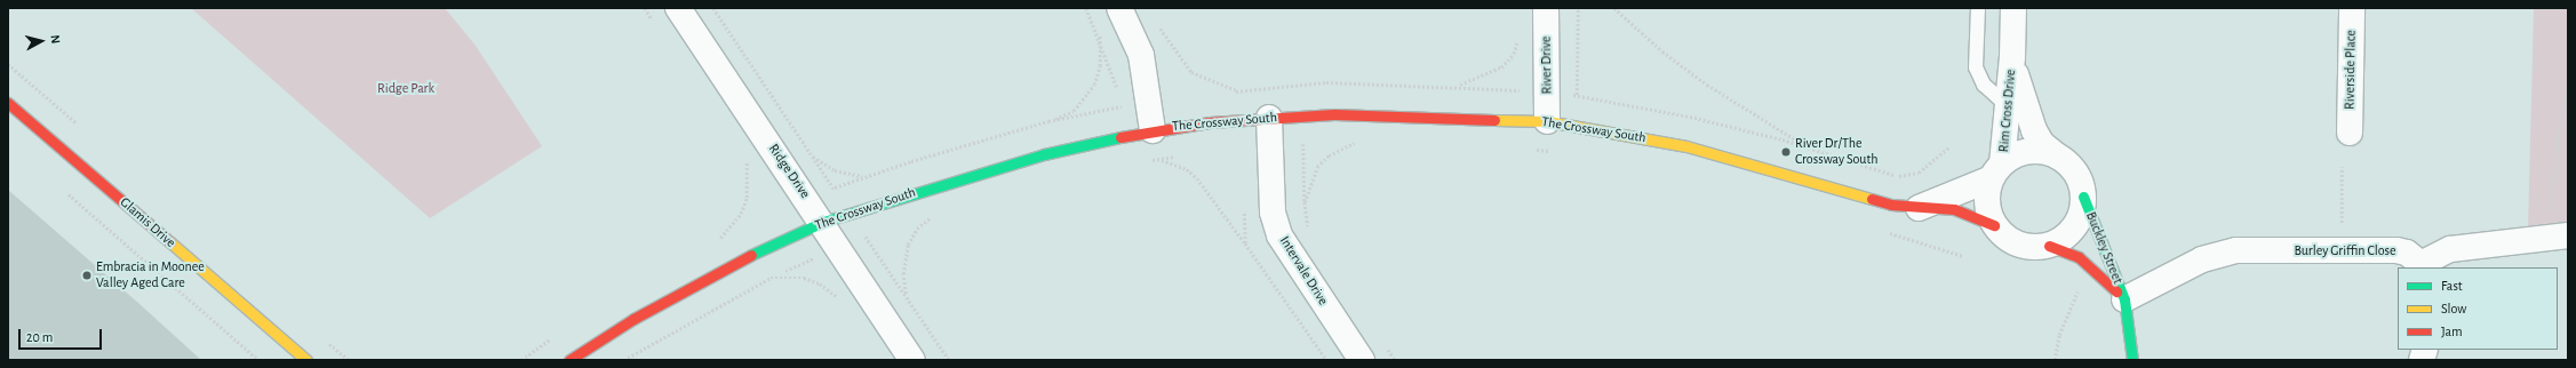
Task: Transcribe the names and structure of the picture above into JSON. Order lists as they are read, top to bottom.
{
  "streets": {
    "street": [
      "River Drive",
      "Riverside Place",
      "Rim Cross Drive",
      "The Crossway South",
      "Ridge Drive",
      "Glamis Drive",
      "Buckley Street",
      "Burley Griffin Close",
      "Intervale Drive"
    ]
  },
  "crossings": [
    ["River Drive", "The Crossway South"],
    ["Rim Cross Drive", "The Crossway South"],
    ["Rim Cross Drive", "Buckley Street"],
    ["The Crossway South", "Ridge Drive"],
    ["The Crossway South", "Buckley Street"],
    ["The Crossway South", "Intervale Drive"],
    ["Buckley Street", "Burley Griffin Close"]
  ],
  "parks": ["Ridge Park"],
  "places": ["River Dr/The Crossway South", "Embracia in Moonee Valley Aged Care"],
  "legend": ["Fast", "Slow", "Jam"],
  "scale_bar": "20 m",
  "north": "right"
}
